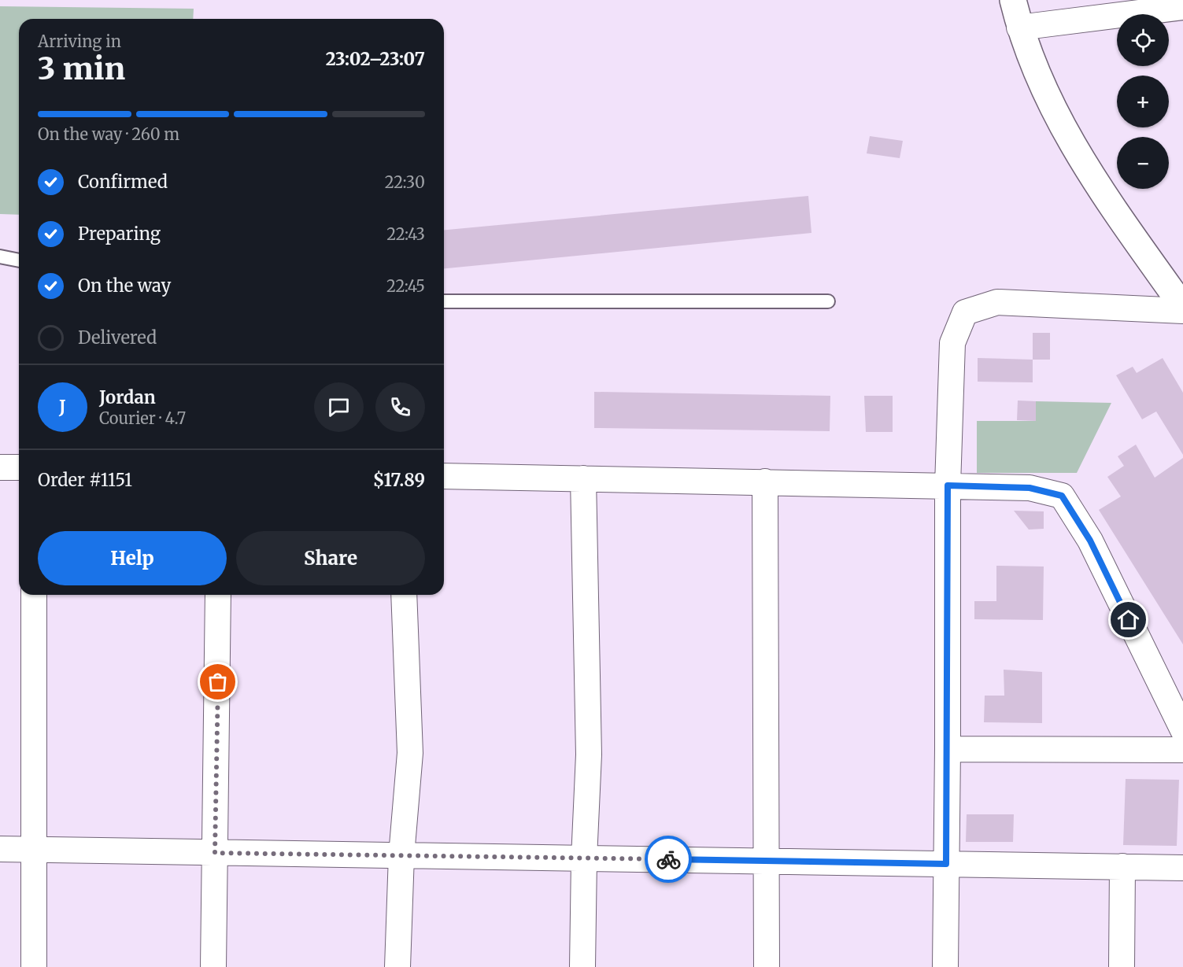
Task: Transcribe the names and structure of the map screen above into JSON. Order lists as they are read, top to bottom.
{
  "page": {
    "map_buttons": ["+", "−"],
    "heading": ["3 min", "Arriving in", "23:02–23:07"],
    "panel": [
      "Jordan",
      "Courier · 4.7",
      "Order #1151",
      "$17.89"
    ],
    "bar": "On the way · 260 m",
    "list": [
      ["Confirmed", "22:30"],
      ["Preparing", "22:43"],
      ["On the way", "22:45"],
      "Delivered"
    ],
    "round": "J",
    "buttons": ["Help", "Share"]
  }
}
